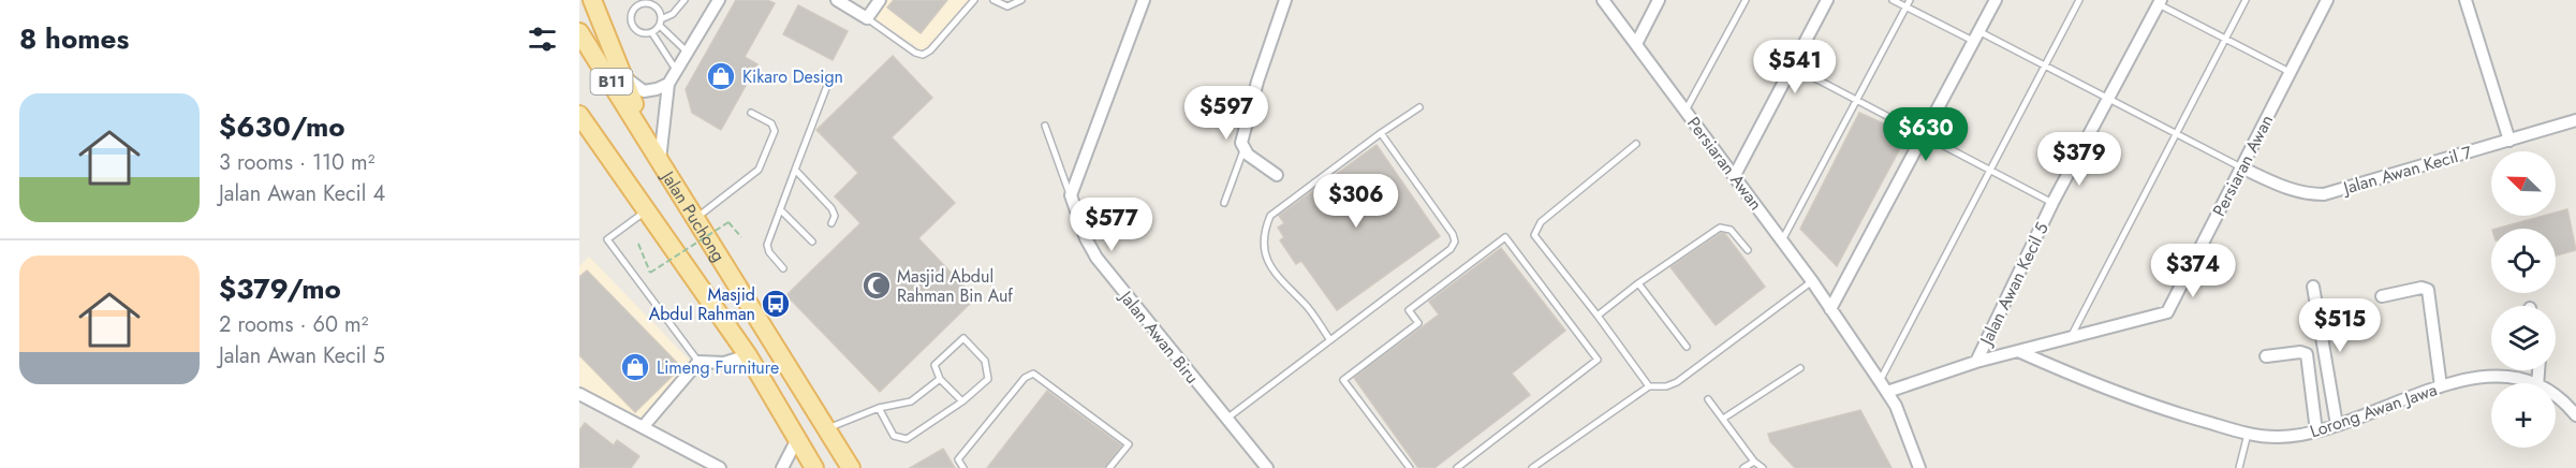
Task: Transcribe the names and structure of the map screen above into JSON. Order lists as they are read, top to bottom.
{
  "streets": {
    "main road": ["B11", "Jalan Puchong"],
    "street": [
      "Persiaran Awan",
      "Jalan Awan Kecil 7",
      "Jalan Awan Kecil 5",
      "Jalan Awan Biru",
      "Lorong Awan Jawa"
    ]
  },
  "crossings": [
    ["Persiaran Awan", "Jalan Awan Kecil 7"],
    ["Persiaran Awan", "Jalan Awan Kecil 5"],
    ["Persiaran Awan", "Lorong Awan Jawa"]
  ],
  "places": {
    "shop": ["Kikaro Design", "Limeng Furniture"],
    "mosque": ["Masjid Abdul Rahman Bin Auf"],
    "bus stop": ["Masjid Abdul Rahman"]
  },
  "north": "top left",
  "page": {
    "heading": "8 homes",
    "price": [
      "$541",
      "$597",
      "$630",
      "$379",
      "$306",
      "$577",
      "$374",
      "$515"
    ],
    "list": [
      {
        "name": "$630/mo",
        "note": "3 rooms · 110 m² · Jalan Awan Kecil 4"
      },
      {
        "name": "$379/mo",
        "note": "2 rooms · 60 m² · Jalan Awan Kecil 5"
      }
    ],
    "map_buttons": "+"
  }
}
